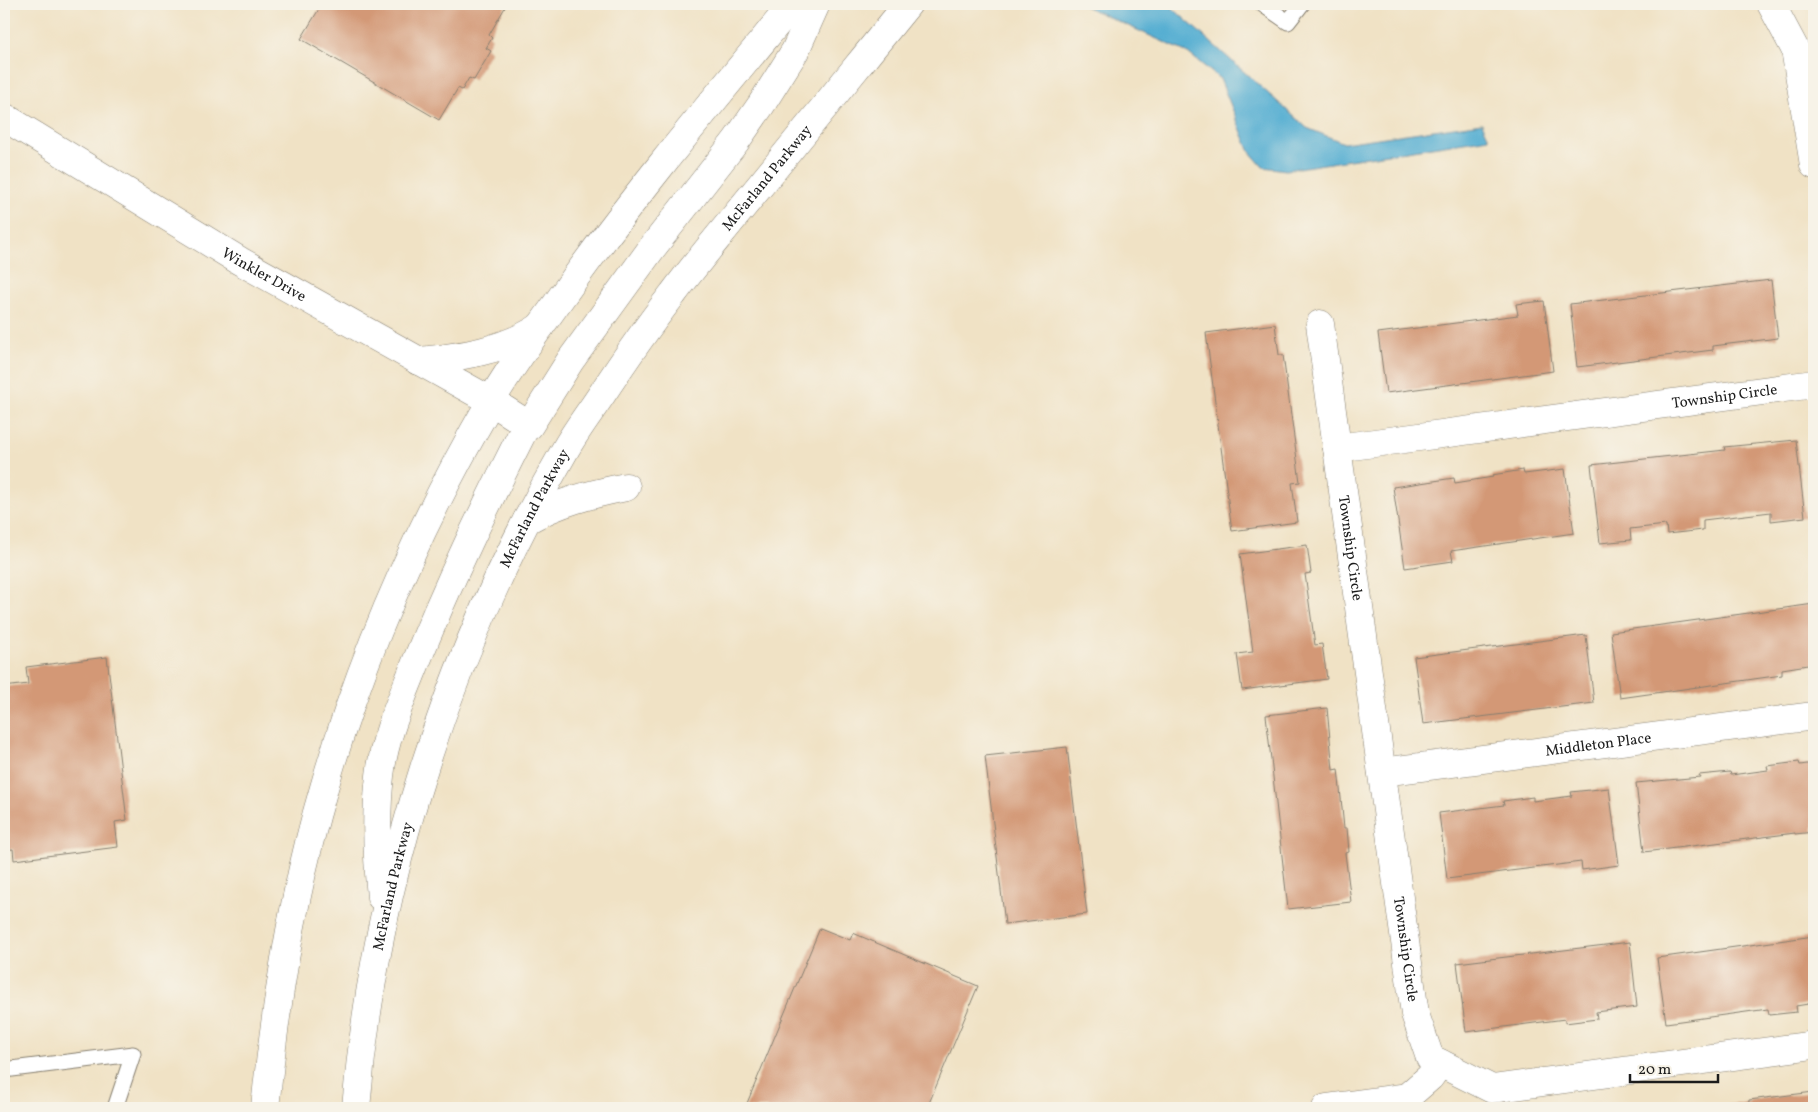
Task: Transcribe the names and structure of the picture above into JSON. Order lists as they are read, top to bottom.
{
  "streets": {
    "main road": [
      "McFarland Parkway",
      "Winkler Drive",
      "Township Circle",
      "Middleton Place"
    ]
  },
  "crossings": [
    ["Township Circle", "Middleton Place"]
  ],
  "scale_bar": "20 m"
}
